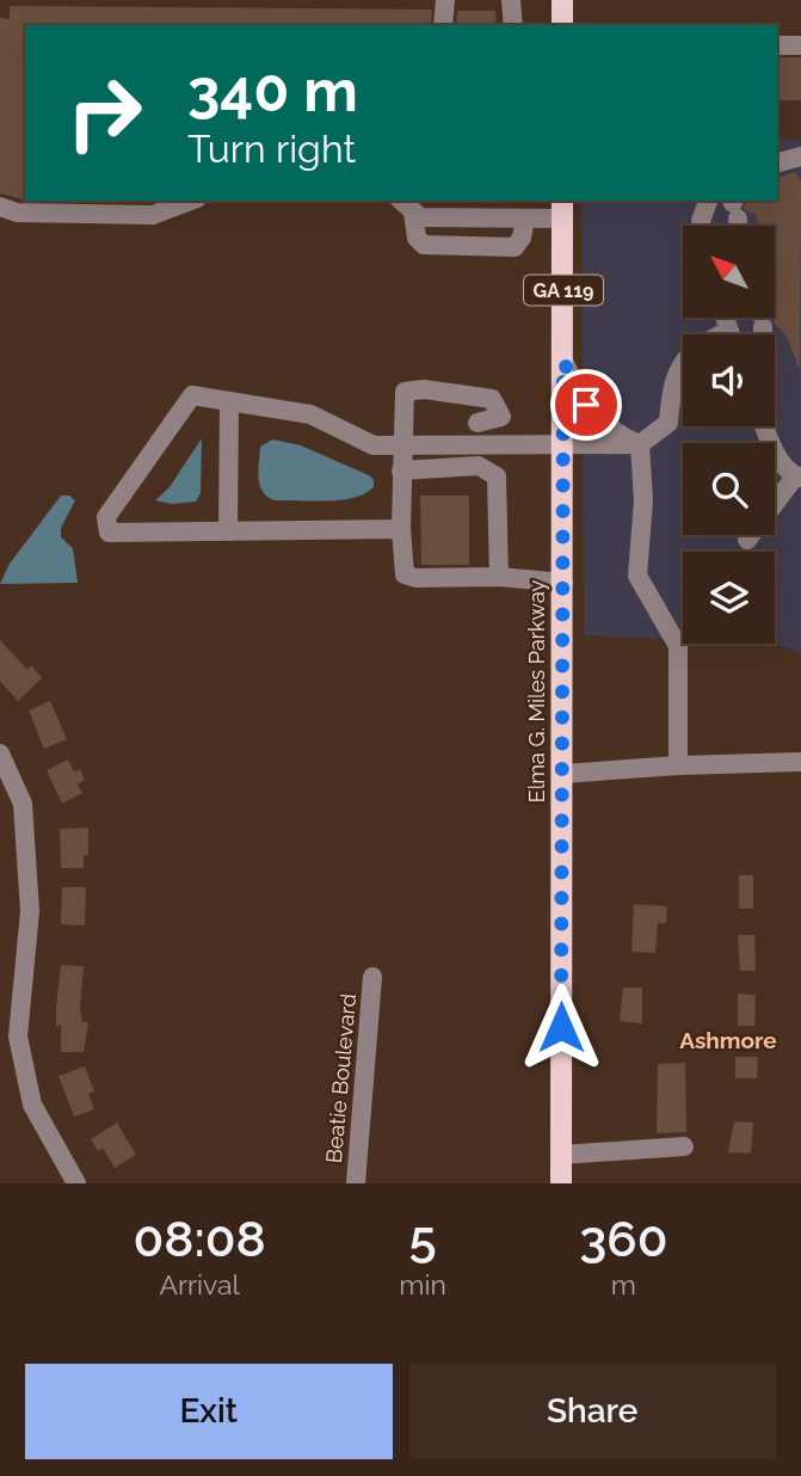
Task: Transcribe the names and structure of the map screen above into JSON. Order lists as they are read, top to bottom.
{
  "streets": {
    "main road": ["GA 119", "Elma G. Miles Parkway"],
    "street": ["Beatie Boulevard"]
  },
  "districts": ["Ashmore"],
  "north": "top left",
  "page": {
    "turn": ["340 m", "Turn right"],
    "eta": [
      "08:08",
      "Arrival",
      "5",
      "min",
      "360",
      "m"
    ],
    "buttons": ["Exit", "Share"]
  }
}
